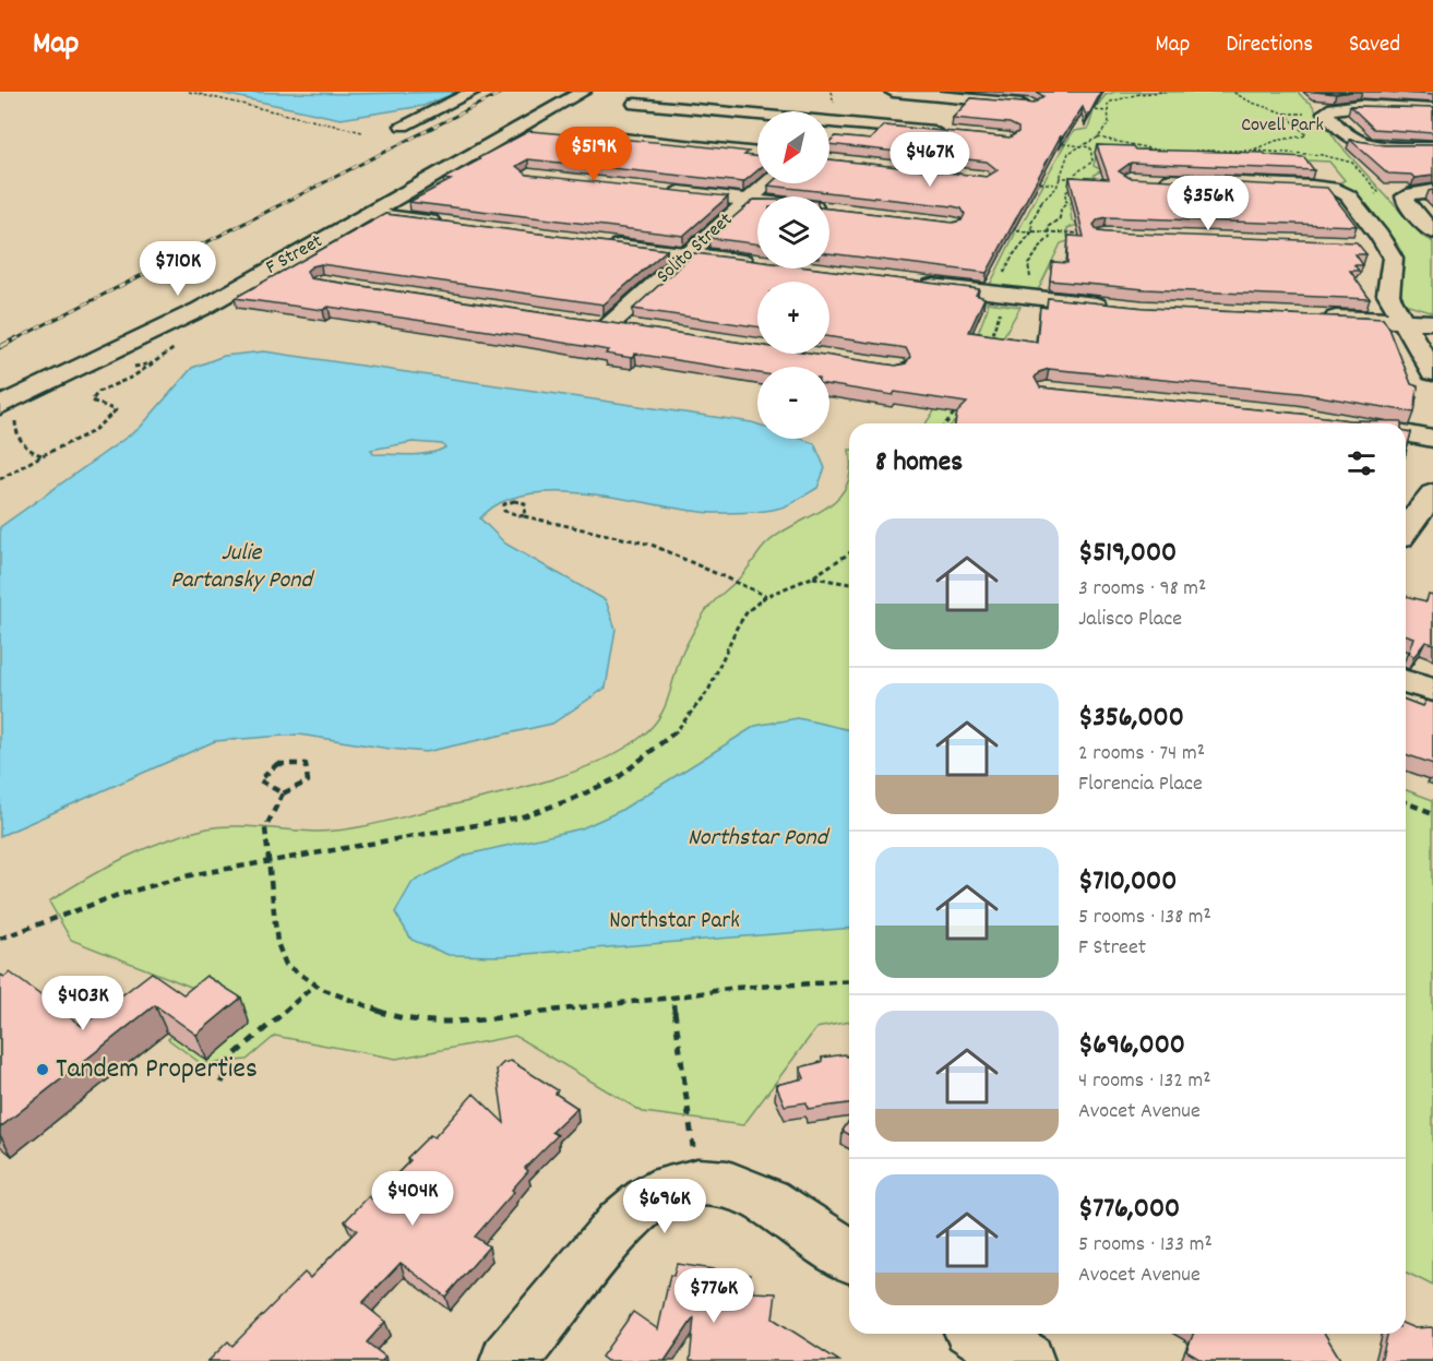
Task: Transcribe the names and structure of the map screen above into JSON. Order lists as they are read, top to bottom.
{
  "streets": {
    "street": ["Solito Street", "F Street"]
  },
  "water": ["Julie Partansky Pond", "Northstar Pond"],
  "parks": ["Covell Park", "Northstar Park"],
  "places": ["Tandem Properties"],
  "north": "bottom left",
  "page": {
    "header": "Map",
    "nav": ["Map", "Directions", "Saved"],
    "map_buttons": ["+", "−"],
    "price": [
      "$519K",
      "$467K",
      "$356K",
      "$710K",
      "$403K",
      "$404K",
      "$696K",
      "$776K"
    ],
    "heading": "8 homes",
    "list": [
      {
        "name": "$519,000",
        "note": "3 rooms · 98 m² · Jalisco Place"
      },
      {
        "name": "$356,000",
        "note": "2 rooms · 74 m² · Florencia Place"
      },
      {
        "name": "$710,000",
        "note": "5 rooms · 138 m² · F Street"
      },
      {
        "name": "$696,000",
        "note": "4 rooms · 132 m² · Avocet Avenue"
      },
      {
        "name": "$776,000",
        "note": "5 rooms · 133 m² · Avocet Avenue"
      }
    ]
  }
}
